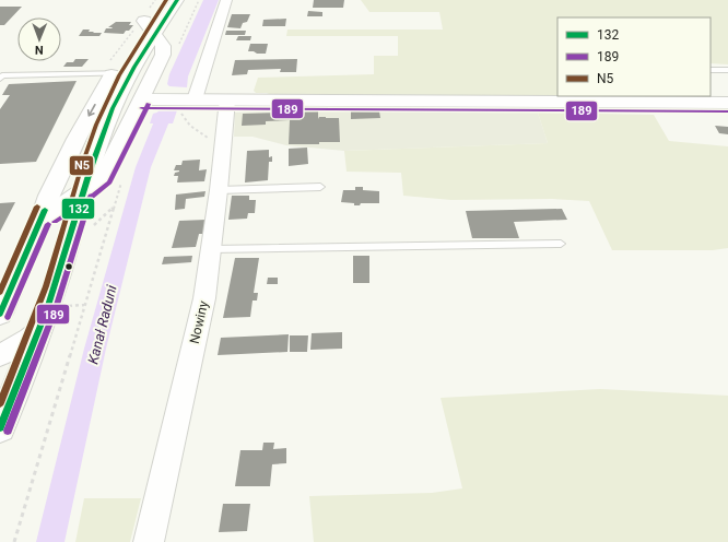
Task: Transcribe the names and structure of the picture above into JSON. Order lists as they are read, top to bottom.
{
  "streets": {
    "street": ["Nowiny"]
  },
  "water": ["Kanał Raduni"],
  "lines": ["transit line 132", "transit line N5", "transit line 189"],
  "legend": ["132", "189", "N5"],
  "north": "bottom"
}
